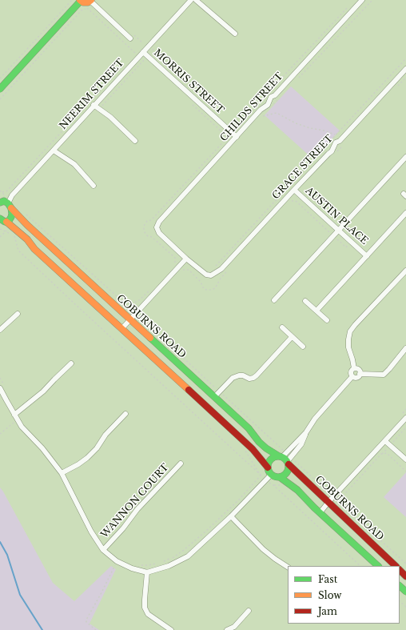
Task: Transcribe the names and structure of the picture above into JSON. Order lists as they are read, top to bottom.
{
  "streets": {
    "street": [
      "MORRIS STREET",
      "NEERIM STREET",
      "CHILDS STREET",
      "GRACE STREET",
      "AUSTIN PLACE",
      "COBURNS ROAD",
      "WANNON COURT"
    ]
  },
  "crossings": [
    ["MORRIS STREET", "NEERIM STREET"],
    ["MORRIS STREET", "CHILDS STREET"],
    ["NEERIM STREET", "COBURNS ROAD"],
    ["CHILDS STREET", "GRACE STREET"],
    ["GRACE STREET", "AUSTIN PLACE"]
  ],
  "legend": ["Fast", "Slow", "Jam"]
}
